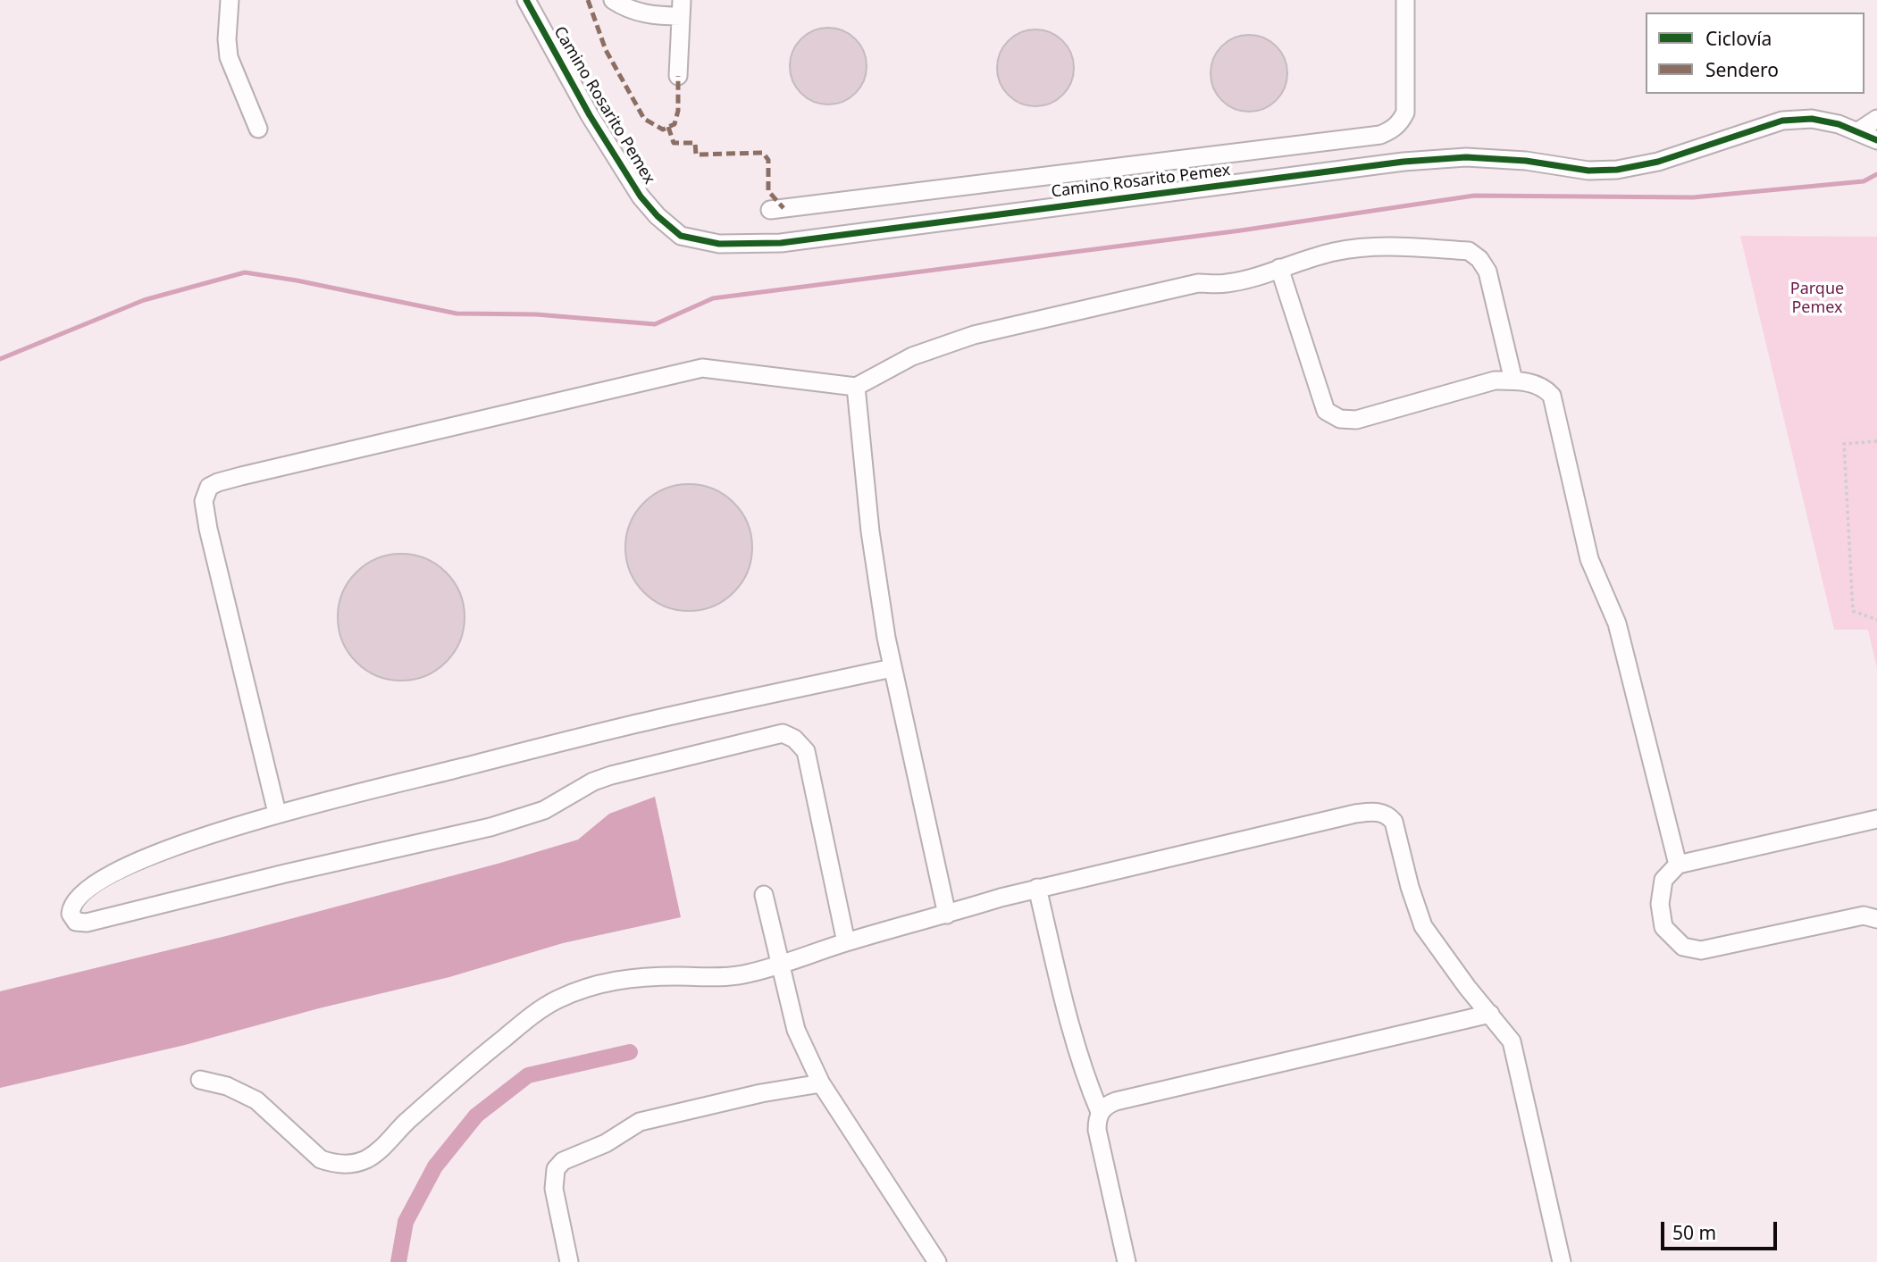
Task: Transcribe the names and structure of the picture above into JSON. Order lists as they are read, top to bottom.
{
  "streets": {
    "street": ["Camino Rosarito Pemex"]
  },
  "parks": ["Parque Pemex"],
  "legend": ["Ciclovía", "Sendero"],
  "scale_bar": "50 m"
}
